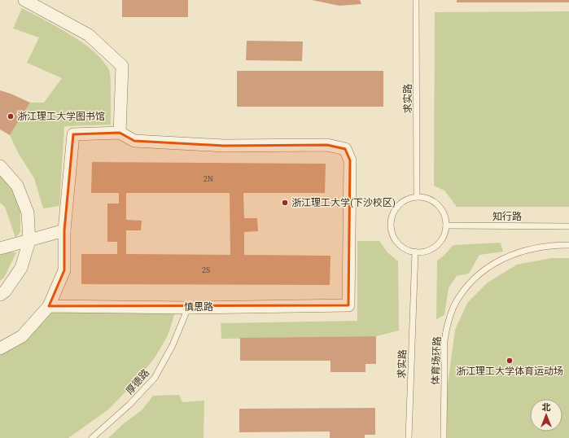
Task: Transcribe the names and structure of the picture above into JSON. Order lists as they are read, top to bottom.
{
  "streets": {
    "street": ["慎思路"],
    "lane": [
      "求实路",
      "知行路",
      "体育场环路",
      "厚德路"
    ]
  },
  "crossings": [
    ["求实路", "知行路"],
    ["慎思路", "厚德路"]
  ],
  "places": ["浙江理工大学图书馆", "浙江理工大学(下沙校区)", "浙江理工大学体育运动场"],
  "house_numbers": ["2N", "2S"],
  "north": "top"
}
